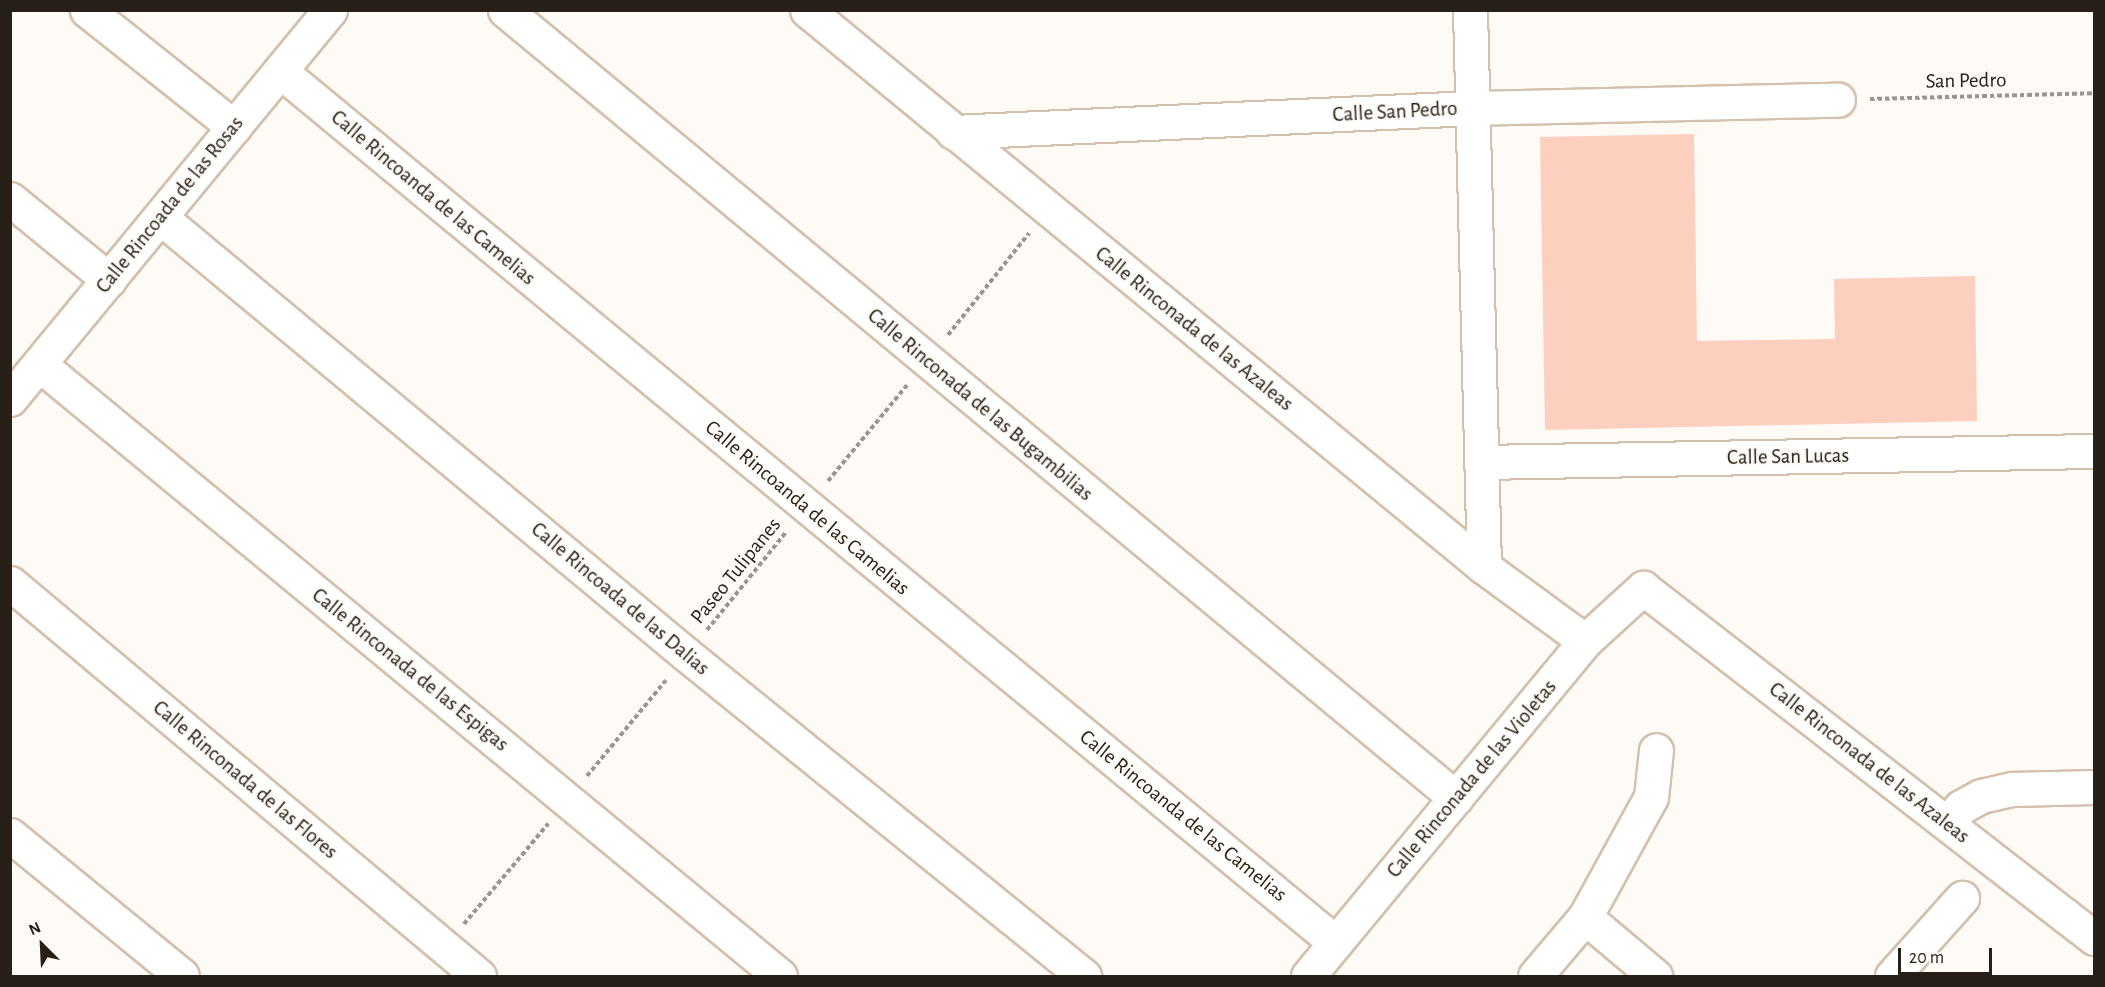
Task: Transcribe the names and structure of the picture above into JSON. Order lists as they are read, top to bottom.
{
  "streets": {
    "street": [
      "Calle San Pedro",
      "Calle Rincoanda de las Camelias",
      "Calle Rincoada de las Rosas",
      "Calle Rinconada de las Azaleas",
      "Calle Rinconada de las Bugambilias",
      "Calle San Lucas",
      "Calle Rincoada de las Dalias",
      "Calle Rinconada de las Espigas",
      "Calle Rinconada de las Violetas",
      "Calle Rinconada de las Flores"
    ],
    "path": ["San Pedro", "Paseo Tulipanes"]
  },
  "crossings": [
    ["San Pedro", "Calle San Pedro"],
    ["Calle San Pedro", "Calle Rinconada de las Azaleas"],
    ["Calle Rincoanda de las Camelias", "Calle Rincoada de las Rosas"],
    ["Calle Rincoanda de las Camelias", "Paseo Tulipanes"],
    ["Calle Rincoanda de las Camelias", "Calle Rinconada de las Violetas"],
    ["Calle Rincoada de las Rosas", "Calle Rincoada de las Dalias"],
    ["Calle Rincoada de las Rosas", "Calle Rinconada de las Espigas"],
    ["Calle Rinconada de las Azaleas", "Paseo Tulipanes"],
    ["Calle Rinconada de las Azaleas", "Calle Rinconada de las Violetas"],
    ["Calle Rinconada de las Bugambilias", "Paseo Tulipanes"],
    ["Calle Rinconada de las Bugambilias", "Calle Rinconada de las Violetas"],
    ["Paseo Tulipanes", "Calle Rincoada de las Dalias"],
    ["Paseo Tulipanes", "Calle Rinconada de las Espigas"],
    ["Paseo Tulipanes", "Calle Rinconada de las Flores"]
  ],
  "scale_bar": "20 m",
  "north": "top left"
}
